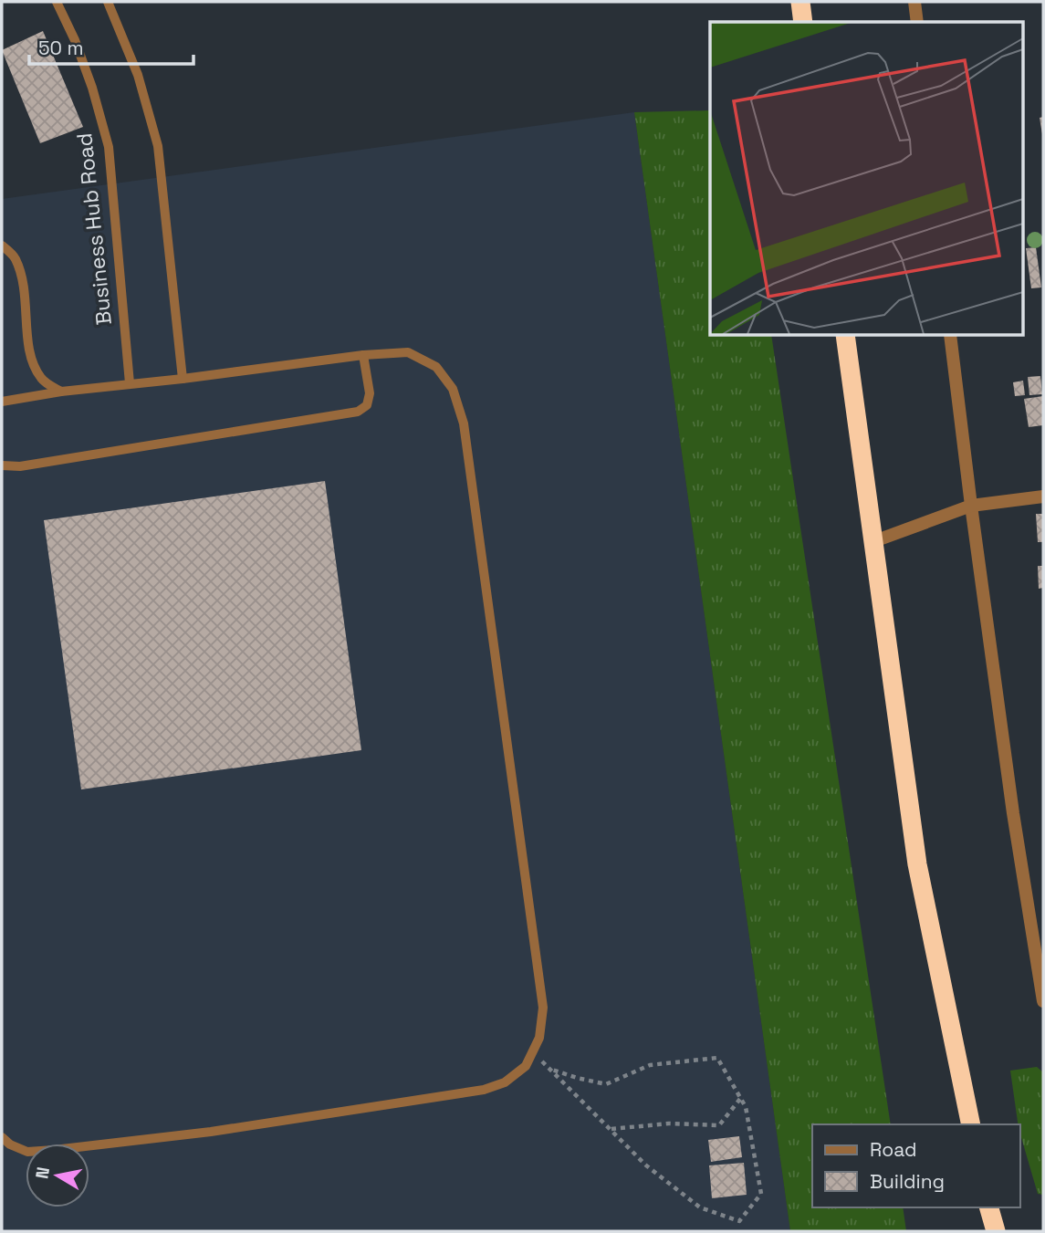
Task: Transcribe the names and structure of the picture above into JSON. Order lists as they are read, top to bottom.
{
  "streets": {
    "lane": ["Business Hub Road"]
  },
  "legend": ["Road", "Building"],
  "scale_bar": "50 m",
  "north": "left"
}
